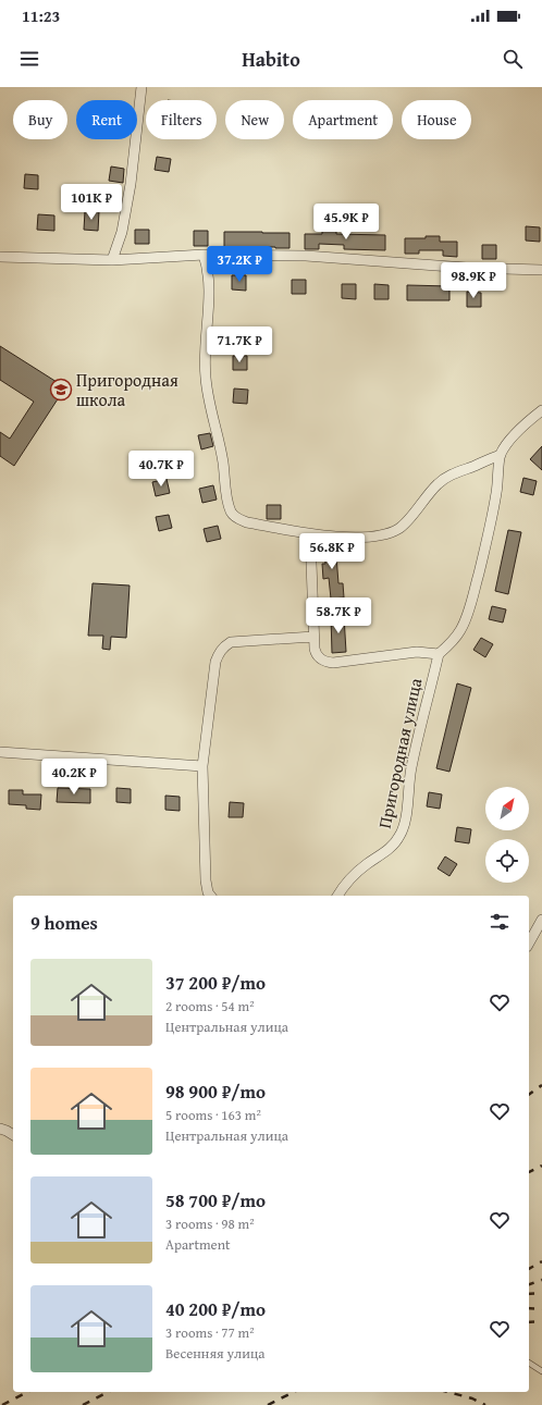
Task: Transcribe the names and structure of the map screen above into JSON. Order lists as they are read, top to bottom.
{
  "streets": {
    "street": ["Пригородная улица"]
  },
  "places": {
    "school or university": ["Пригородная школа"]
  },
  "north": "top right",
  "page": {
    "status": "11:23",
    "header": "Habito",
    "chip": [
      "Buy",
      "Rent",
      "Filters",
      "New",
      "Apartment",
      "House"
    ],
    "price": [
      "101K ₽",
      "45.9K ₽",
      "37.2K ₽",
      "98.9K ₽",
      "71.7K ₽",
      "40.7K ₽",
      "56.8K ₽",
      "58.7K ₽",
      "40.2K ₽"
    ],
    "heading": "9 homes",
    "list": [
      {
        "name": "37 200 ₽/mo",
        "note": "2 rooms · 54 m² · Центральная улица"
      },
      {
        "name": "98 900 ₽/mo",
        "note": "5 rooms · 163 m² · Центральная улица"
      },
      {
        "name": "58 700 ₽/mo",
        "note": "3 rooms · 98 m² · Apartment"
      },
      {
        "name": "40 200 ₽/mo",
        "note": "3 rooms · 77 m² · Весенняя улица"
      }
    ]
  }
}
